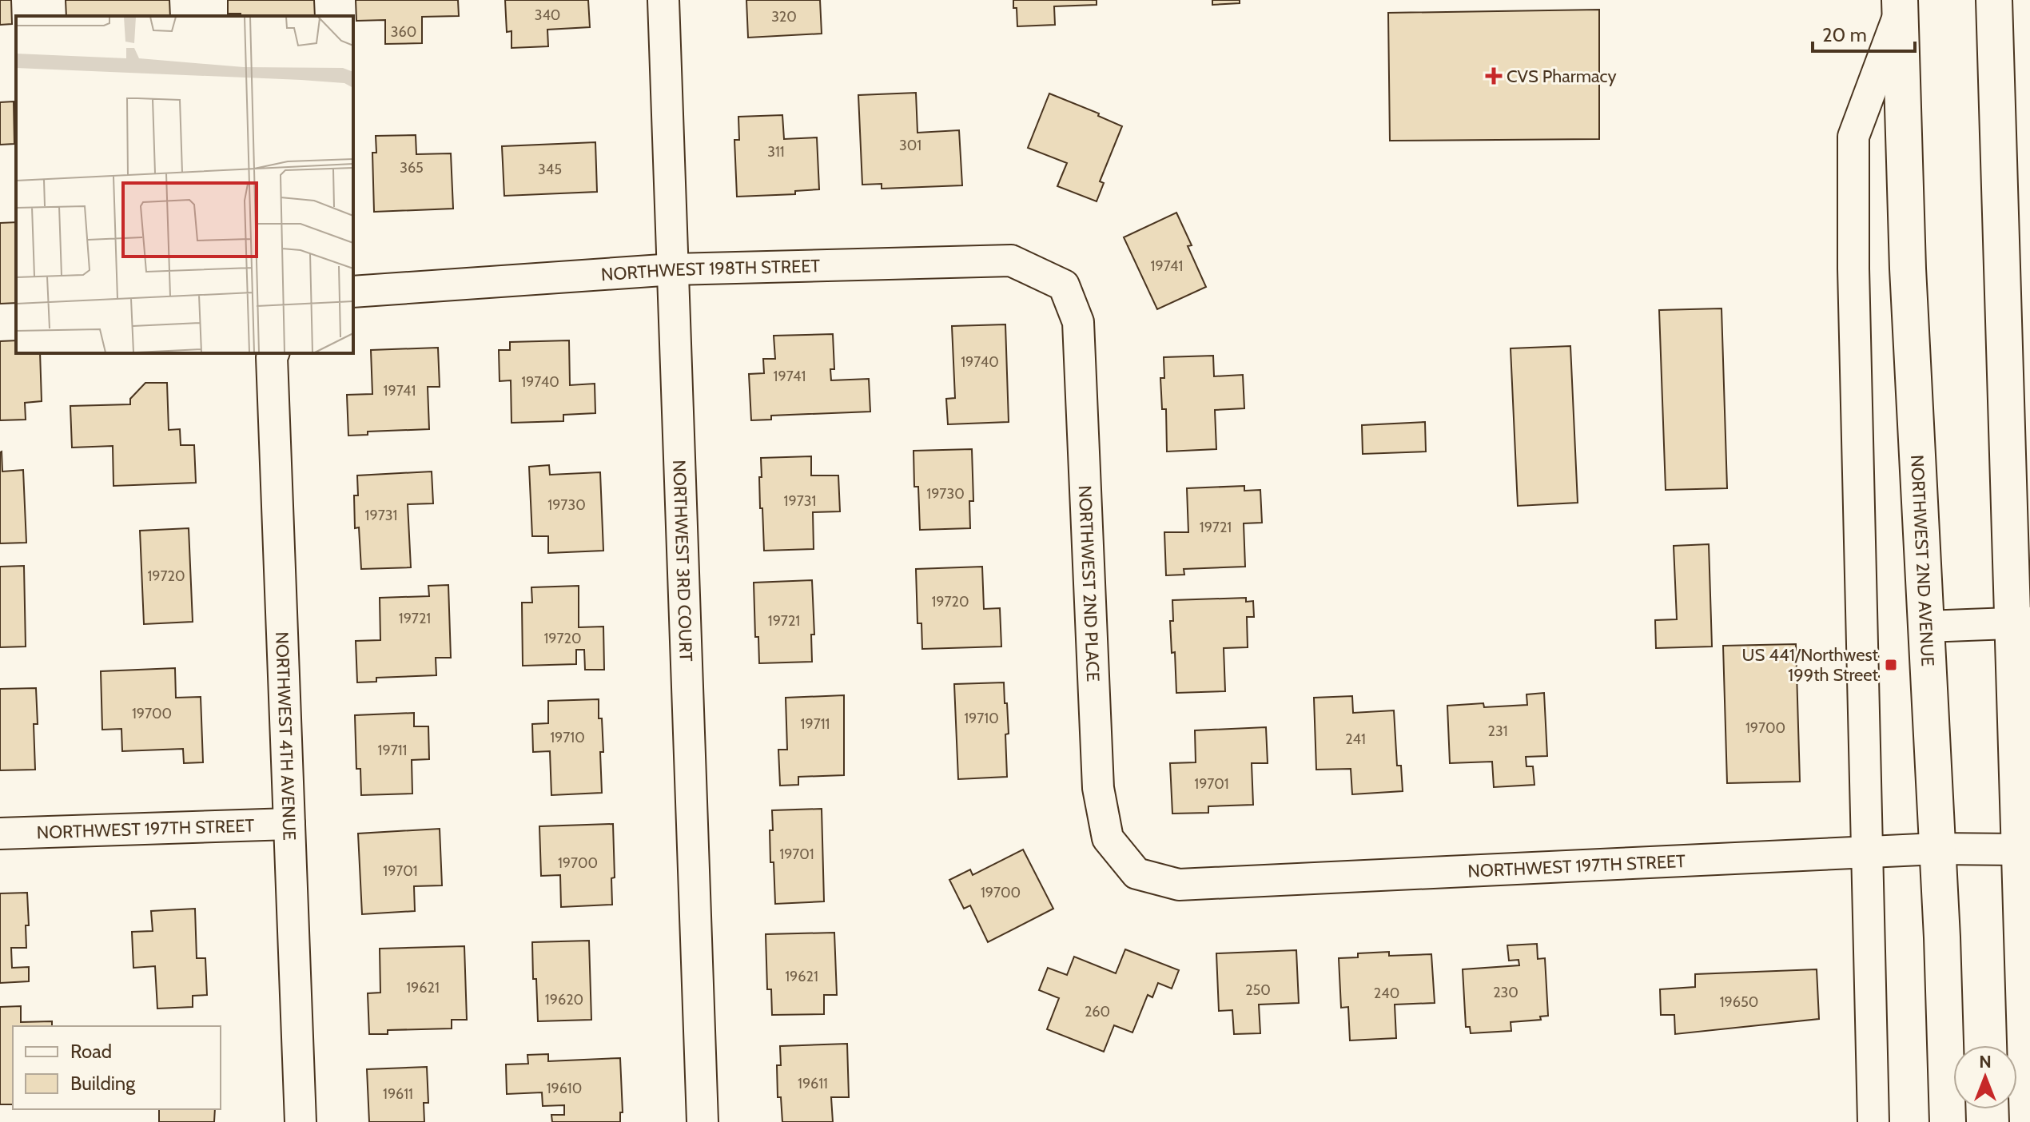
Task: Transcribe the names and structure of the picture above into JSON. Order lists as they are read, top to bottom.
{
  "streets": {
    "main road": ["NORTHWEST 2ND AVENUE"],
    "street": [
      "NORTHWEST 198TH STREET",
      "NORTHWEST 3RD COURT",
      "NORTHWEST 2ND PLACE",
      "NORTHWEST 4TH AVENUE",
      "NORTHWEST 197TH STREET"
    ]
  },
  "crossings": [
    ["NORTHWEST 198TH STREET", "NORTHWEST 3RD COURT"],
    ["NORTHWEST 198TH STREET", "NORTHWEST 2ND PLACE"],
    ["NORTHWEST 2ND AVENUE", "NORTHWEST 197TH STREET"],
    ["NORTHWEST 2ND PLACE", "NORTHWEST 197TH STREET"],
    ["NORTHWEST 4TH AVENUE", "NORTHWEST 197TH STREET"]
  ],
  "places": {
    "health": ["CVS Pharmacy"],
    "transit": ["US 441/Northwest 199th Street"]
  },
  "house_numbers": [
    "340",
    "320",
    "360",
    "301",
    "311",
    "365",
    "345",
    "19741",
    "19740",
    "19741",
    "19740",
    "19741",
    "19730",
    "19731",
    "19730",
    "19731",
    "19721",
    "19720",
    "19720",
    "19721",
    "19721",
    "19720",
    "19700",
    "19710",
    "19711",
    "19700",
    "231",
    "19710",
    "241",
    "19711",
    "19701",
    "19701",
    "19700",
    "19701",
    "19700",
    "19621",
    "19621",
    "250",
    "230",
    "240",
    "19620",
    "19650",
    "260",
    "19611",
    "19610",
    "19611"
  ],
  "legend": ["Road", "Building"],
  "scale_bar": "20 m",
  "north": "top"
}
